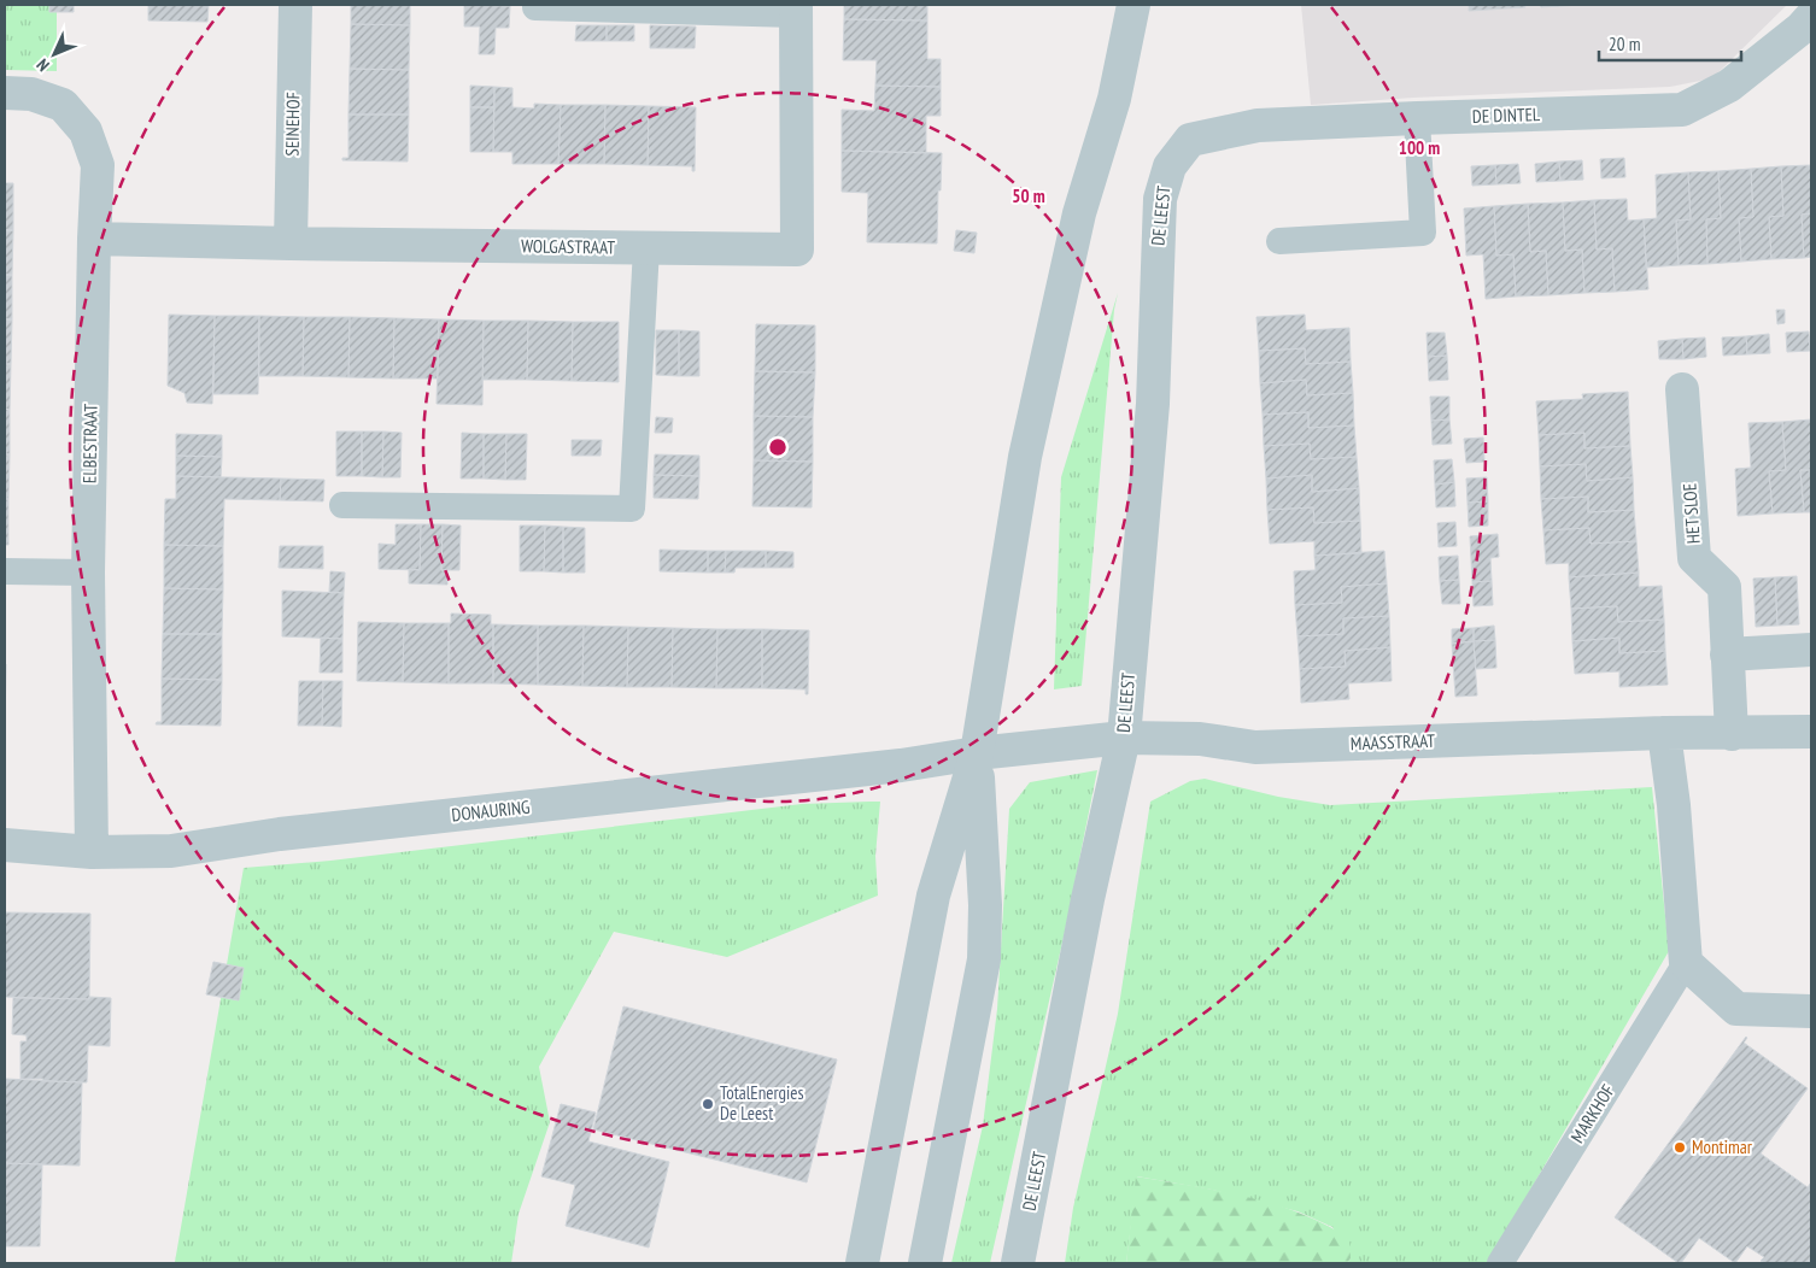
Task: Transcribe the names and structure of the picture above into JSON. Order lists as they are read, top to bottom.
{
  "streets": {
    "street": [
      "DE DINTEL",
      "SEINEHOF",
      "DE LEEST",
      "WOLGASTRAAT",
      "ELBESTRAAT",
      "HET SLOE",
      "MAASSTRAAT",
      "DONAURING"
    ],
    "lane": ["MARKHOF"]
  },
  "crossings": [
    ["DE DINTEL", "DE LEEST"],
    ["SEINEHOF", "WOLGASTRAAT"],
    ["DE LEEST", "MAASSTRAAT"],
    ["WOLGASTRAAT", "ELBESTRAAT"],
    ["ELBESTRAAT", "DONAURING"],
    ["HET SLOE", "MAASSTRAAT"],
    ["MAASSTRAAT", "DONAURING"]
  ],
  "places": ["TotalEnergies De Leest", "Montimar"],
  "scale_bar": "20 m",
  "north": "bottom left",
  "rings": ["100 m", "50 m"]
}
